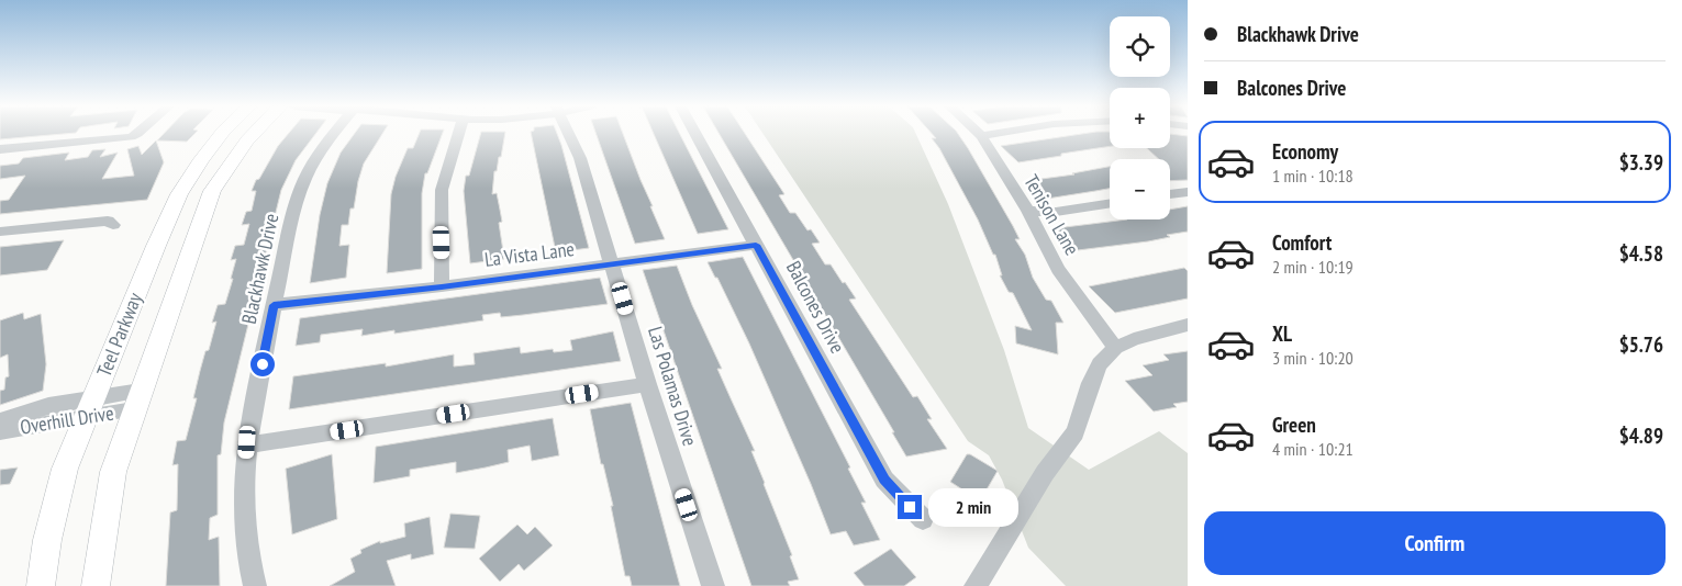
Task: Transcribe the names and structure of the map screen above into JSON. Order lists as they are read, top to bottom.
{
  "streets": {
    "main road": ["Teel Parkway"],
    "street": [
      "Tenison Lane",
      "La Vista Lane",
      "Blackhawk Drive",
      "Balcones Drive",
      "Las Polamas Drive",
      "Overhill Drive"
    ]
  },
  "crossings": [
    ["La Vista Lane", "Blackhawk Drive"],
    ["La Vista Lane", "Balcones Drive"],
    ["La Vista Lane", "Las Polamas Drive"],
    ["Teel Parkway", "Overhill Drive"]
  ],
  "page": {
    "banner": ["Blackhawk Drive", "Balcones Drive"],
    "map_buttons": ["+", "−"],
    "list": [
      {
        "name": "Economy",
        "note": "1 min · 10:18",
        "value": "$3.39"
      },
      {
        "name": "Comfort",
        "note": "2 min · 10:19",
        "value": "$4.58"
      },
      {
        "name": "XL",
        "note": "3 min · 10:20",
        "value": "$5.76"
      },
      {
        "name": "Green",
        "note": "4 min · 10:21",
        "value": "$4.89"
      }
    ],
    "bubble": "2 min",
    "buttons": "Confirm"
  }
}
